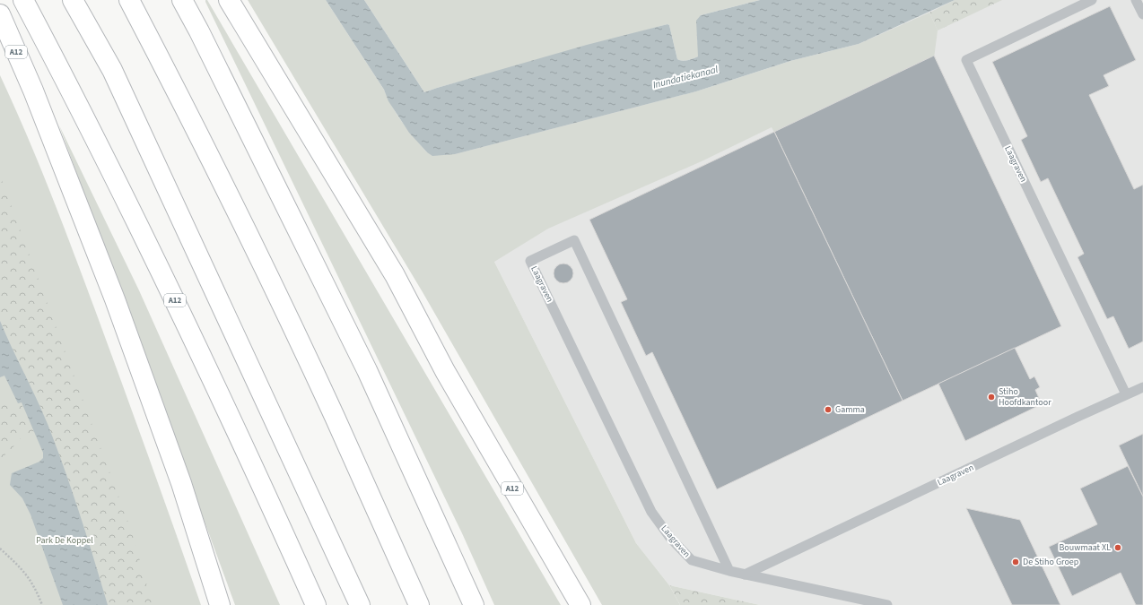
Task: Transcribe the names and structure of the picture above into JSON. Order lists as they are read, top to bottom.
{
  "streets": {
    "highway": ["A12"],
    "lane": ["Laagraven"]
  },
  "water": ["Inundatiekanaal"],
  "parks": ["Park De Koppel"],
  "places": [
    "Stiho Hoofdkantoor",
    "Gamma",
    "Bouwmaat XL",
    "De Stiho Groep"
  ]
}
